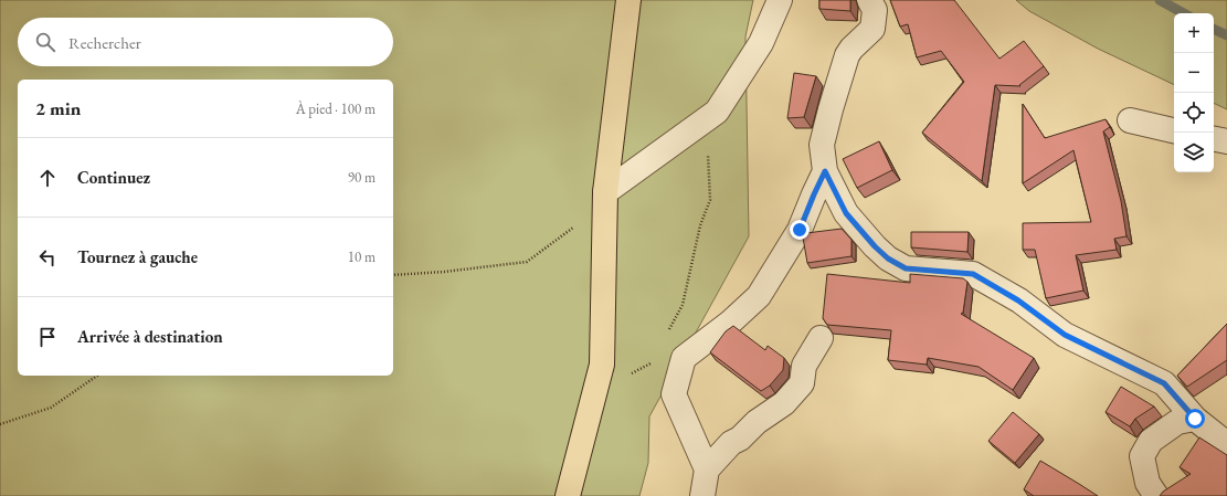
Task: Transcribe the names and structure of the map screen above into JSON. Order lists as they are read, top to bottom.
{
  "page": {
    "map_buttons": ["+", "−"],
    "search": "Rechercher",
    "heading": ["2 min", "À pied · 100 m"],
    "list": [
      ["Continuez", "90 m"],
      ["Tournez à gauche", "10 m"],
      "Arrivée à destination"
    ]
  }
}
